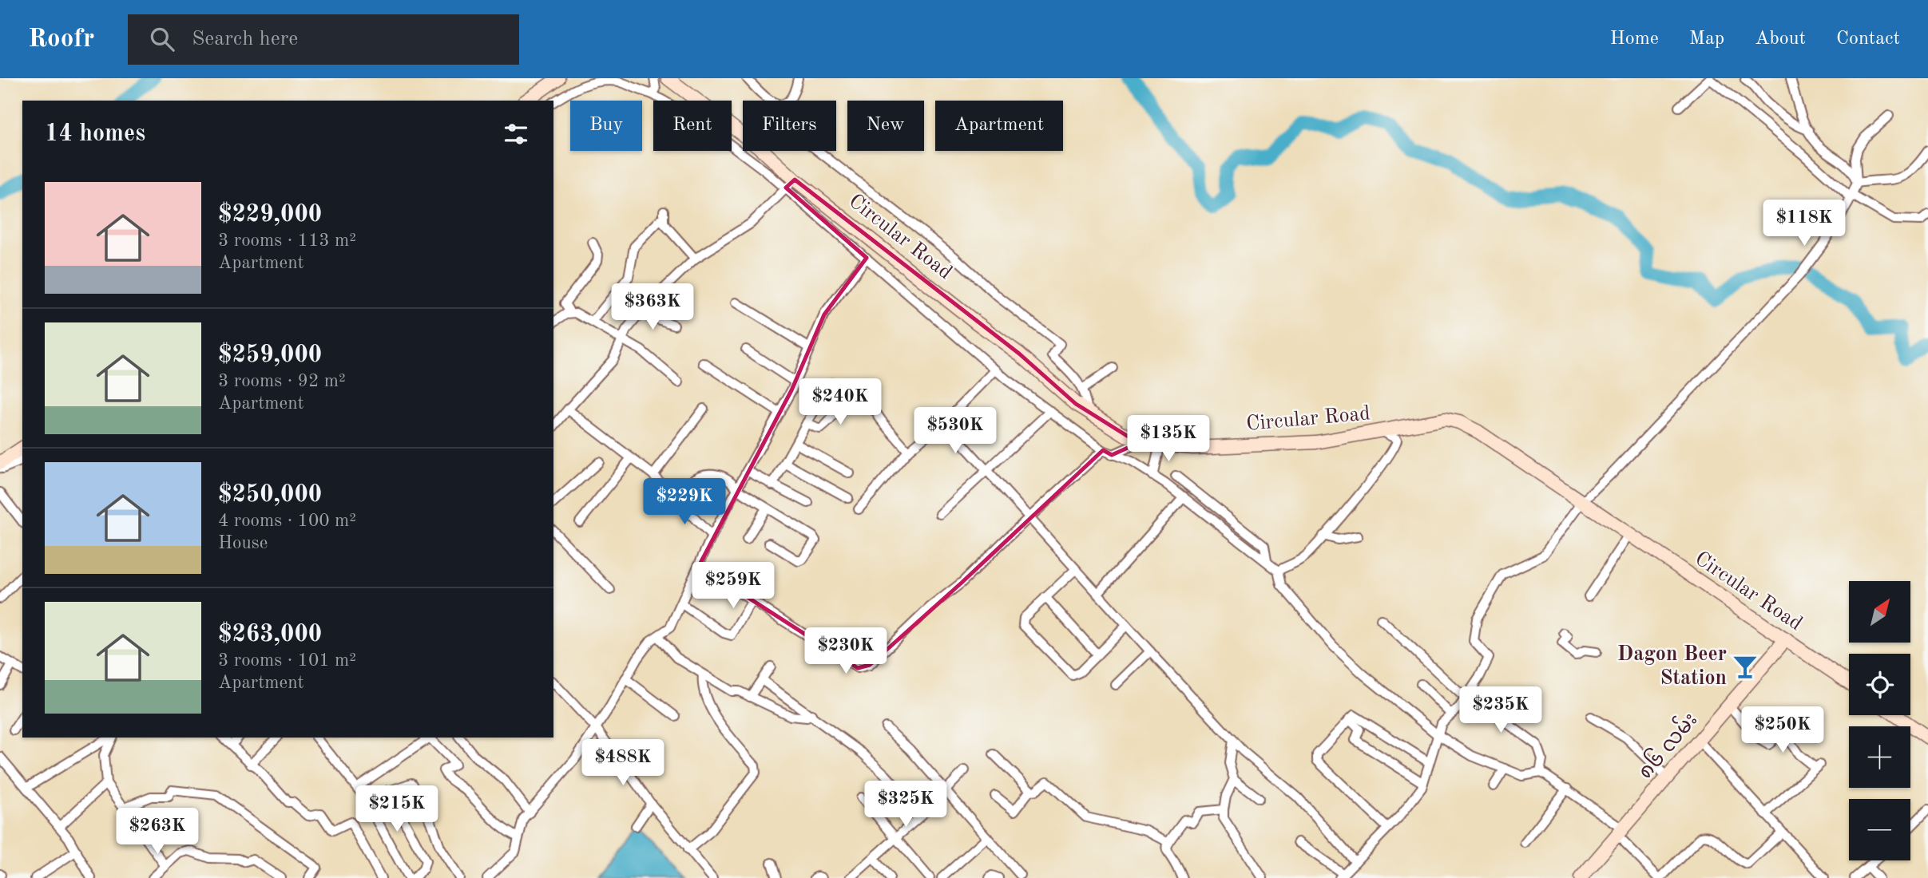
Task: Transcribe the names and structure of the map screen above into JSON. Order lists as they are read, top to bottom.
{
  "streets": {
    "main road": ["Circular Road", "၈၆ လမ်း"]
  },
  "crossings": [
    ["Circular Road", "၈၆ လမ်း"]
  ],
  "places": {
    "bar": ["Dagon Beer Station"]
  },
  "north": "top right",
  "page": {
    "header": "Roofr",
    "search": "Search here",
    "nav": [
      "Home",
      "Map",
      "About",
      "Contact"
    ],
    "chip": [
      "Buy",
      "Rent",
      "Filters",
      "New",
      "Apartment"
    ],
    "heading": "14 homes",
    "list": [
      {
        "name": "$229,000",
        "note": "3 rooms · 113 m² · Apartment"
      },
      {
        "name": "$259,000",
        "note": "3 rooms · 92 m² · Apartment"
      },
      {
        "name": "$250,000",
        "note": "4 rooms · 100 m² · House"
      },
      {
        "name": "$263,000",
        "note": "3 rooms · 101 m² · Apartment"
      }
    ],
    "price": [
      "$118K",
      "$363K",
      "$240K",
      "$530K",
      "$135K",
      "$229K",
      "$259K",
      "$230K",
      "$235K",
      "$250K",
      "$488K",
      "$325K",
      "$215K",
      "$263K"
    ],
    "map_buttons": ["+", "−"]
  }
}
